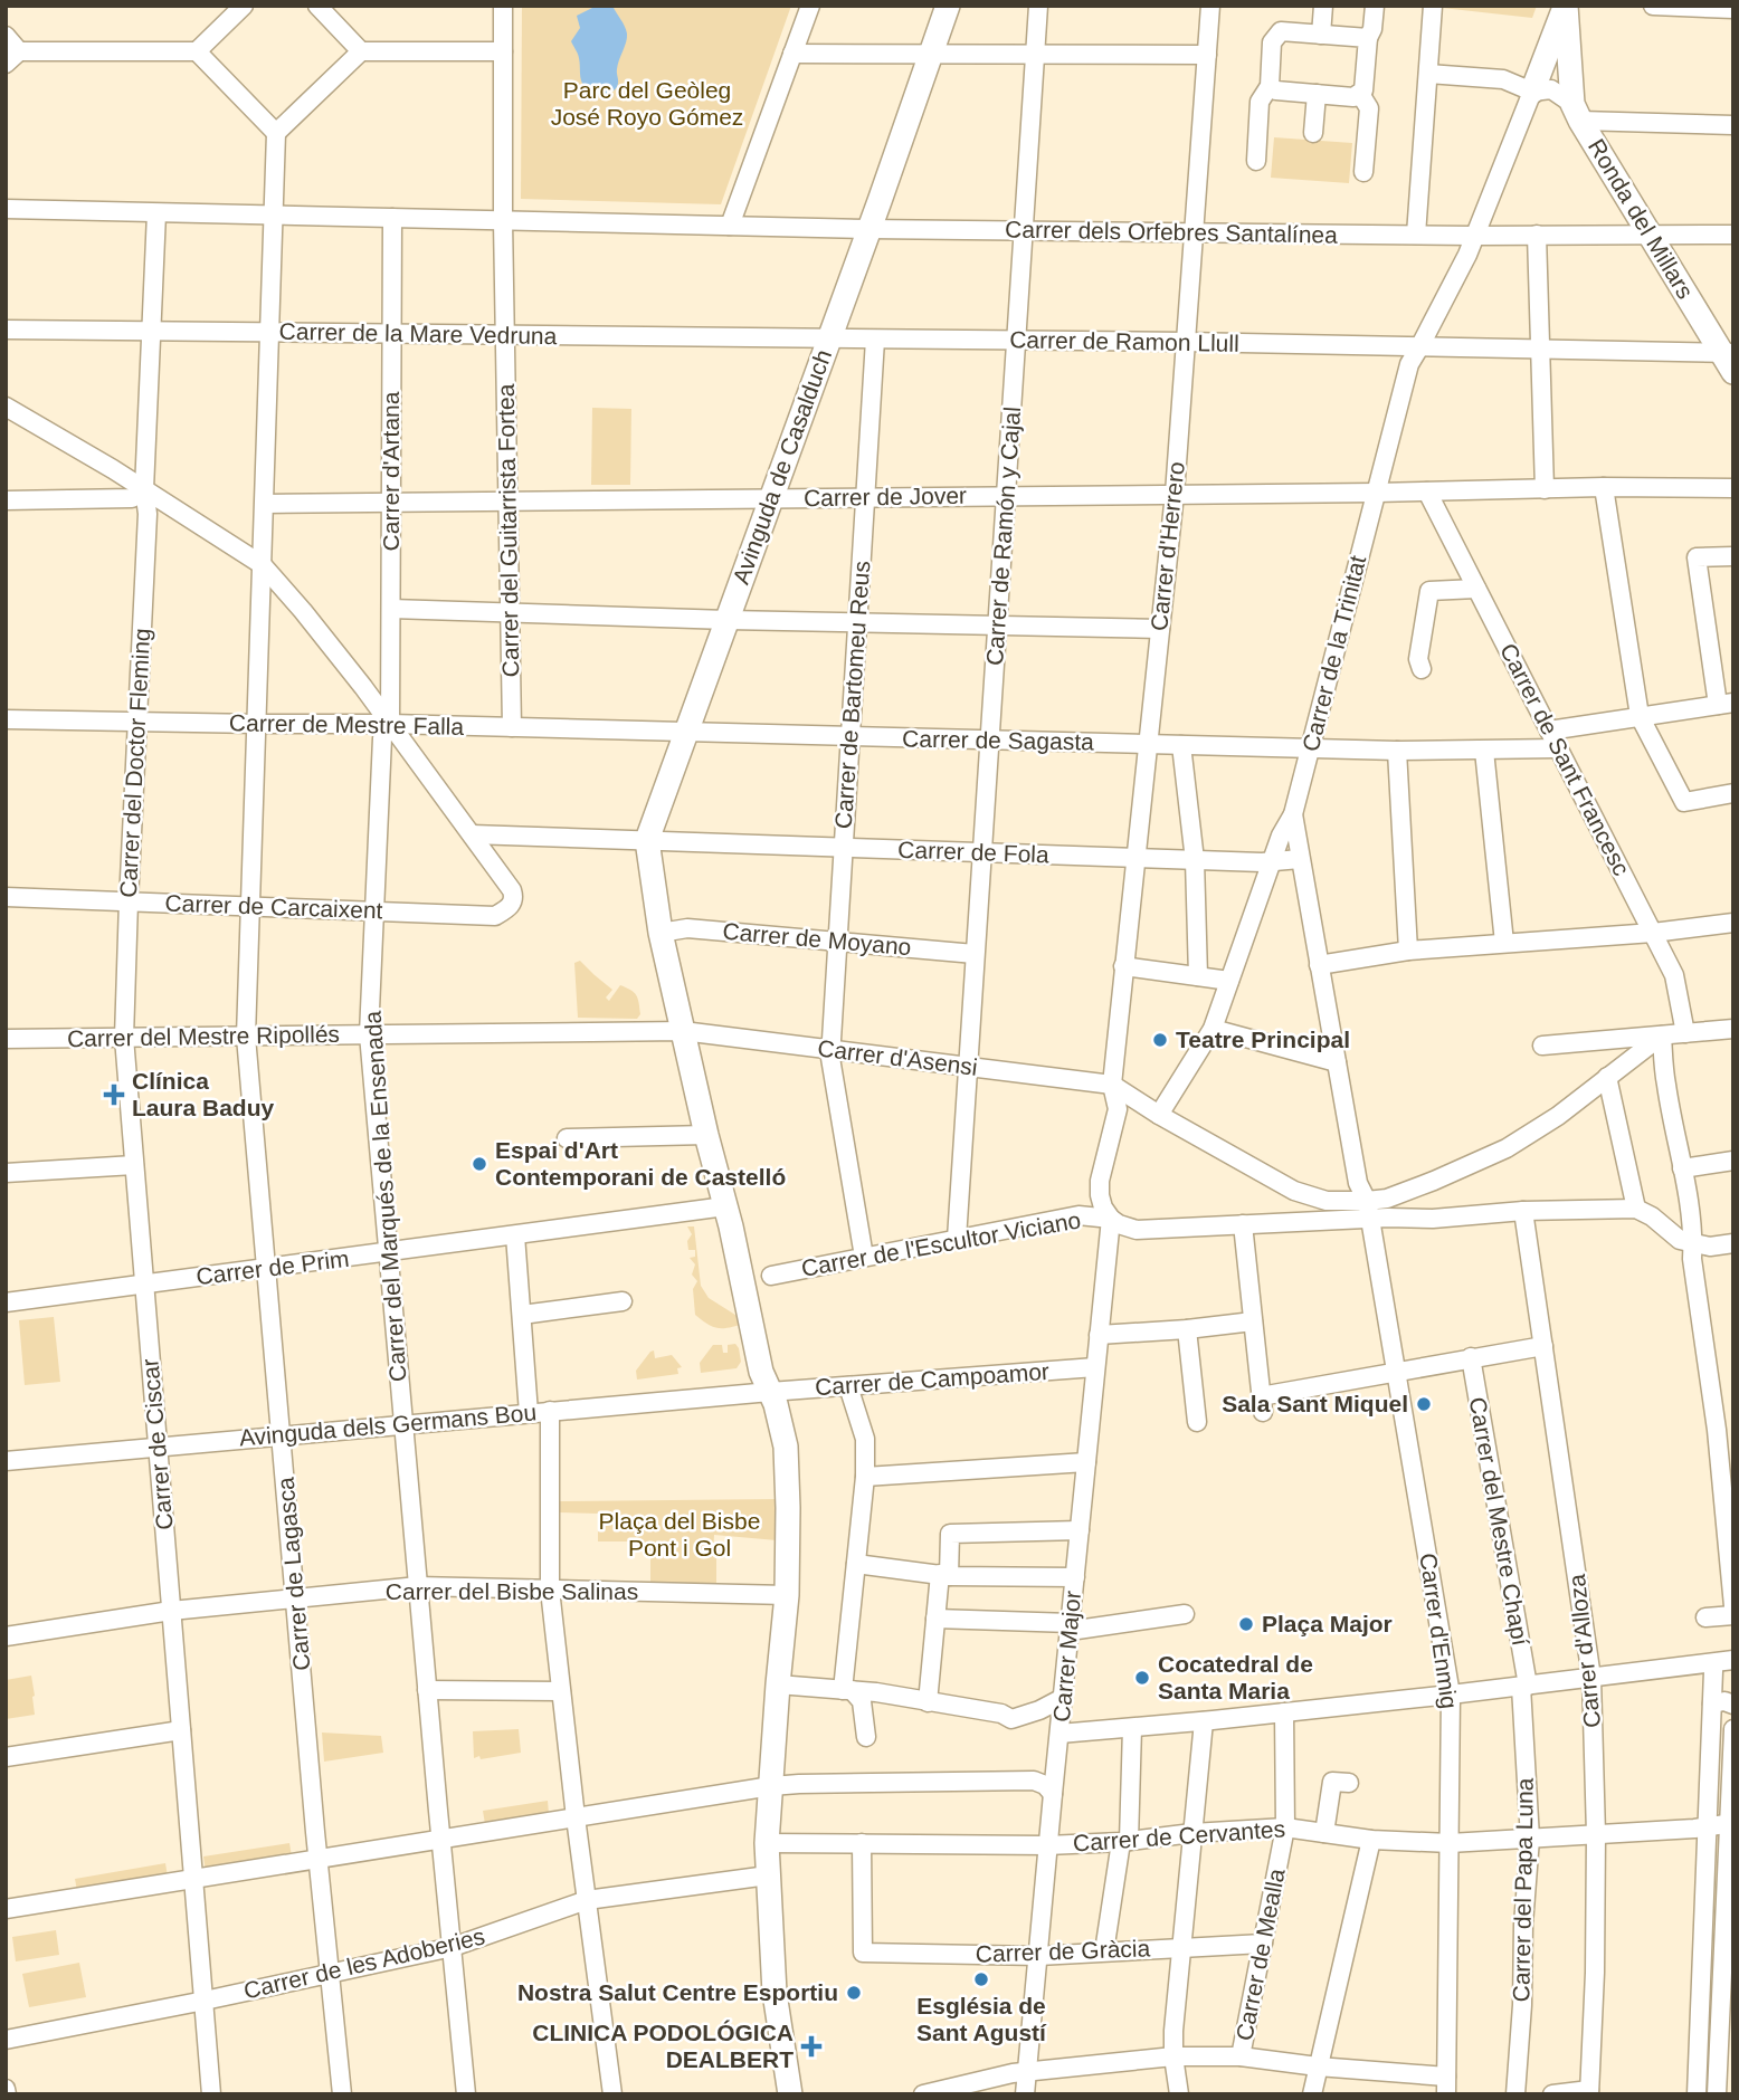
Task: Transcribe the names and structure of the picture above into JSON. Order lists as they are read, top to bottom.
{
  "streets": {
    "main road": ["Ronda del Millars", "Avinguda de Casalduch"],
    "street": [
      "Carrer dels Orfebres Santalínea",
      "Carrer de la Mare Vedruna",
      "Carrer de Ramon Llull",
      "Carrer d'Artana",
      "Carrer de Jover",
      "Carrer del Guitarrista Fortea",
      "Carrer de Ramón y Cajal",
      "Carrer d'Herrero",
      "Carrer de la Trinitat",
      "Carrer de Bartomeu Reus",
      "Carrer de Mestre Falla",
      "Carrer de Sagasta",
      "Carrer de Sant Francesc",
      "Carrer del Doctor Fleming",
      "Carrer de Fola",
      "Carrer de Carcaixent",
      "Carrer de Moyano",
      "Carrer del Mestre Ripollés",
      "Carrer d'Asensi",
      "Carrer del Marqués de la Ensenada",
      "Carrer de l'Escultor Viciano",
      "Carrer de Prim",
      "Carrer de Campoamor",
      "Avinguda dels Germans Bou",
      "Carrer de Ciscar",
      "Carrer del Mestre Chapí",
      "Carrer de Lagasca",
      "Carrer del Bisbe Salinas",
      "Carrer d'Enmig",
      "Carrer d'Alloza",
      "Carrer Major",
      "Carrer de Cervantes",
      "Carrer del Papa Luna",
      "Carrer de Gràcia",
      "Carrer de Mealla",
      "Carrer de les Adoberies"
    ]
  },
  "crossings": [
    ["Ronda del Millars", "Carrer dels Orfebres Santalínea"],
    ["Ronda del Millars", "Carrer de Ramon Llull"],
    ["Carrer dels Orfebres Santalínea", "Avinguda de Casalduch"],
    ["Carrer dels Orfebres Santalínea", "Carrer d'Artana"],
    ["Carrer dels Orfebres Santalínea", "Carrer del Guitarrista Fortea"],
    ["Carrer dels Orfebres Santalínea", "Carrer de Ramón y Cajal"],
    ["Carrer dels Orfebres Santalínea", "Carrer d'Herrero"],
    ["Carrer dels Orfebres Santalínea", "Carrer de la Trinitat"],
    ["Carrer dels Orfebres Santalínea", "Carrer del Doctor Fleming"],
    ["Carrer dels Orfebres Santalínea", "Carrer de Lagasca"],
    ["Carrer de la Mare Vedruna", "Carrer de Ramon Llull"],
    ["Carrer de la Mare Vedruna", "Avinguda de Casalduch"],
    ["Carrer de la Mare Vedruna", "Carrer d'Artana"],
    ["Carrer de la Mare Vedruna", "Carrer del Guitarrista Fortea"],
    ["Carrer de la Mare Vedruna", "Carrer del Doctor Fleming"],
    ["Carrer de la Mare Vedruna", "Carrer de Lagasca"],
    ["Carrer de Ramon Llull", "Avinguda de Casalduch"],
    ["Carrer de Ramon Llull", "Carrer de Ramón y Cajal"],
    ["Carrer de Ramon Llull", "Carrer d'Herrero"],
    ["Carrer de Ramon Llull", "Carrer de la Trinitat"],
    ["Carrer de Ramon Llull", "Carrer de Bartomeu Reus"],
    ["Avinguda de Casalduch", "Carrer de Jover"],
    ["Avinguda de Casalduch", "Carrer de Mestre Falla"],
    ["Avinguda de Casalduch", "Carrer de Sagasta"],
    ["Avinguda de Casalduch", "Carrer de Fola"],
    ["Avinguda de Casalduch", "Carrer de Moyano"],
    ["Avinguda de Casalduch", "Carrer del Mestre Ripollés"],
    ["Avinguda de Casalduch", "Carrer d'Asensi"],
    ["Avinguda de Casalduch", "Carrer de Prim"],
    ["Avinguda de Casalduch", "Carrer de Campoamor"],
    ["Avinguda de Casalduch", "Avinguda dels Germans Bou"],
    ["Avinguda de Casalduch", "Carrer del Bisbe Salinas"],
    ["Avinguda de Casalduch", "Carrer de Cervantes"],
    ["Avinguda de Casalduch", "Carrer de les Adoberies"],
    ["Carrer d'Artana", "Carrer de Jover"],
    ["Carrer d'Artana", "Carrer de Mestre Falla"],
    ["Carrer d'Artana", "Carrer del Marqués de la Ensenada"],
    ["Carrer de Jover", "Carrer del Guitarrista Fortea"],
    ["Carrer de Jover", "Carrer de Ramón y Cajal"],
    ["Carrer de Jover", "Carrer d'Herrero"],
    ["Carrer de Jover", "Carrer de la Trinitat"],
    ["Carrer de Jover", "Carrer de Bartomeu Reus"],
    ["Carrer de Jover", "Carrer de Lagasca"],
    ["Carrer del Guitarrista Fortea", "Carrer de Mestre Falla"],
    ["Carrer de Ramón y Cajal", "Carrer de Sagasta"],
    ["Carrer de Ramón y Cajal", "Carrer de Fola"],
    ["Carrer de Ramón y Cajal", "Carrer de Moyano"],
    ["Carrer de Ramón y Cajal", "Carrer d'Asensi"],
    ["Carrer de Ramón y Cajal", "Carrer de l'Escultor Viciano"],
    ["Carrer d'Herrero", "Carrer de Sagasta"],
    ["Carrer d'Herrero", "Carrer de Fola"],
    ["Carrer d'Herrero", "Carrer d'Asensi"],
    ["Carrer d'Herrero", "Carrer de l'Escultor Viciano"],
    ["Carrer d'Herrero", "Carrer Major"],
    ["Carrer de la Trinitat", "Carrer de Sagasta"],
    ["Carrer de la Trinitat", "Carrer de Fola"],
    ["Carrer de la Trinitat", "Carrer de l'Escultor Viciano"],
    ["Carrer de la Trinitat", "Carrer d'Enmig"],
    ["Carrer de Bartomeu Reus", "Carrer de Sagasta"],
    ["Carrer de Bartomeu Reus", "Carrer de Fola"],
    ["Carrer de Bartomeu Reus", "Carrer de Moyano"],
    ["Carrer de Bartomeu Reus", "Carrer d'Asensi"],
    ["Carrer de Bartomeu Reus", "Carrer de l'Escultor Viciano"],
    ["Carrer de Mestre Falla", "Carrer de Sagasta"],
    ["Carrer de Mestre Falla", "Carrer del Doctor Fleming"],
    ["Carrer de Mestre Falla", "Carrer del Marqués de la Ensenada"],
    ["Carrer de Mestre Falla", "Carrer de Lagasca"],
    ["Carrer de Sagasta", "Carrer de Sant Francesc"],
    ["Carrer del Doctor Fleming", "Carrer de Carcaixent"],
    ["Carrer del Doctor Fleming", "Carrer del Mestre Ripollés"],
    ["Carrer del Doctor Fleming", "Carrer de Ciscar"],
    ["Carrer de Fola", "Carrer de Carcaixent"],
    ["Carrer de Carcaixent", "Carrer del Marqués de la Ensenada"],
    ["Carrer de Carcaixent", "Carrer de Lagasca"],
    ["Carrer del Mestre Ripollés", "Carrer d'Asensi"],
    ["Carrer del Mestre Ripollés", "Carrer del Marqués de la Ensenada"],
    ["Carrer del Mestre Ripollés", "Carrer de Ciscar"],
    ["Carrer del Mestre Ripollés", "Carrer de Lagasca"],
    ["Carrer del Marqués de la Ensenada", "Carrer de Prim"],
    ["Carrer del Marqués de la Ensenada", "Avinguda dels Germans Bou"],
    ["Carrer del Marqués de la Ensenada", "Carrer del Bisbe Salinas"],
    ["Carrer del Marqués de la Ensenada", "Carrer de les Adoberies"],
    ["Carrer de l'Escultor Viciano", "Carrer d'Enmig"],
    ["Carrer de l'Escultor Viciano", "Carrer Major"],
    ["Carrer de Prim", "Carrer de Ciscar"],
    ["Carrer de Prim", "Carrer de Lagasca"],
    ["Carrer de Campoamor", "Avinguda dels Germans Bou"],
    ["Carrer de Campoamor", "Carrer Major"],
    ["Avinguda dels Germans Bou", "Carrer de Ciscar"],
    ["Avinguda dels Germans Bou", "Carrer de Lagasca"],
    ["Carrer de Ciscar", "Carrer del Bisbe Salinas"],
    ["Carrer de Ciscar", "Carrer de les Adoberies"],
    ["Carrer del Mestre Chapí", "Carrer del Papa Luna"],
    ["Carrer de Lagasca", "Carrer del Bisbe Salinas"],
    ["Carrer de Lagasca", "Carrer de les Adoberies"],
    ["Carrer d'Enmig", "Carrer de Cervantes"],
    ["Carrer d'Alloza", "Carrer de Cervantes"],
    ["Carrer Major", "Carrer de Cervantes"],
    ["Carrer Major", "Carrer de Gràcia"],
    ["Carrer de Cervantes", "Carrer del Papa Luna"],
    ["Carrer de Cervantes", "Carrer de Gràcia"],
    ["Carrer de Cervantes", "Carrer de Mealla"],
    ["Carrer de Gràcia", "Carrer de Mealla"]
  ],
  "parks": ["Parc del Geòleg José Royo Gómez", "Plaça del Bisbe Pont i Gol"],
  "places": {
    "other": [
      "Teatre Principal",
      "Espai d'Art Contemporani de Castelló",
      "Sala Sant Miquel",
      "Plaça Major",
      "Cocatedral de Santa Maria",
      "Església de Sant Agustí",
      "Nostra Salut Centre Esportiu"
    ],
    "health": ["Clínica Laura Baduy", "CLINICA PODOLÓGICA DEALBERT"]
  }
}
